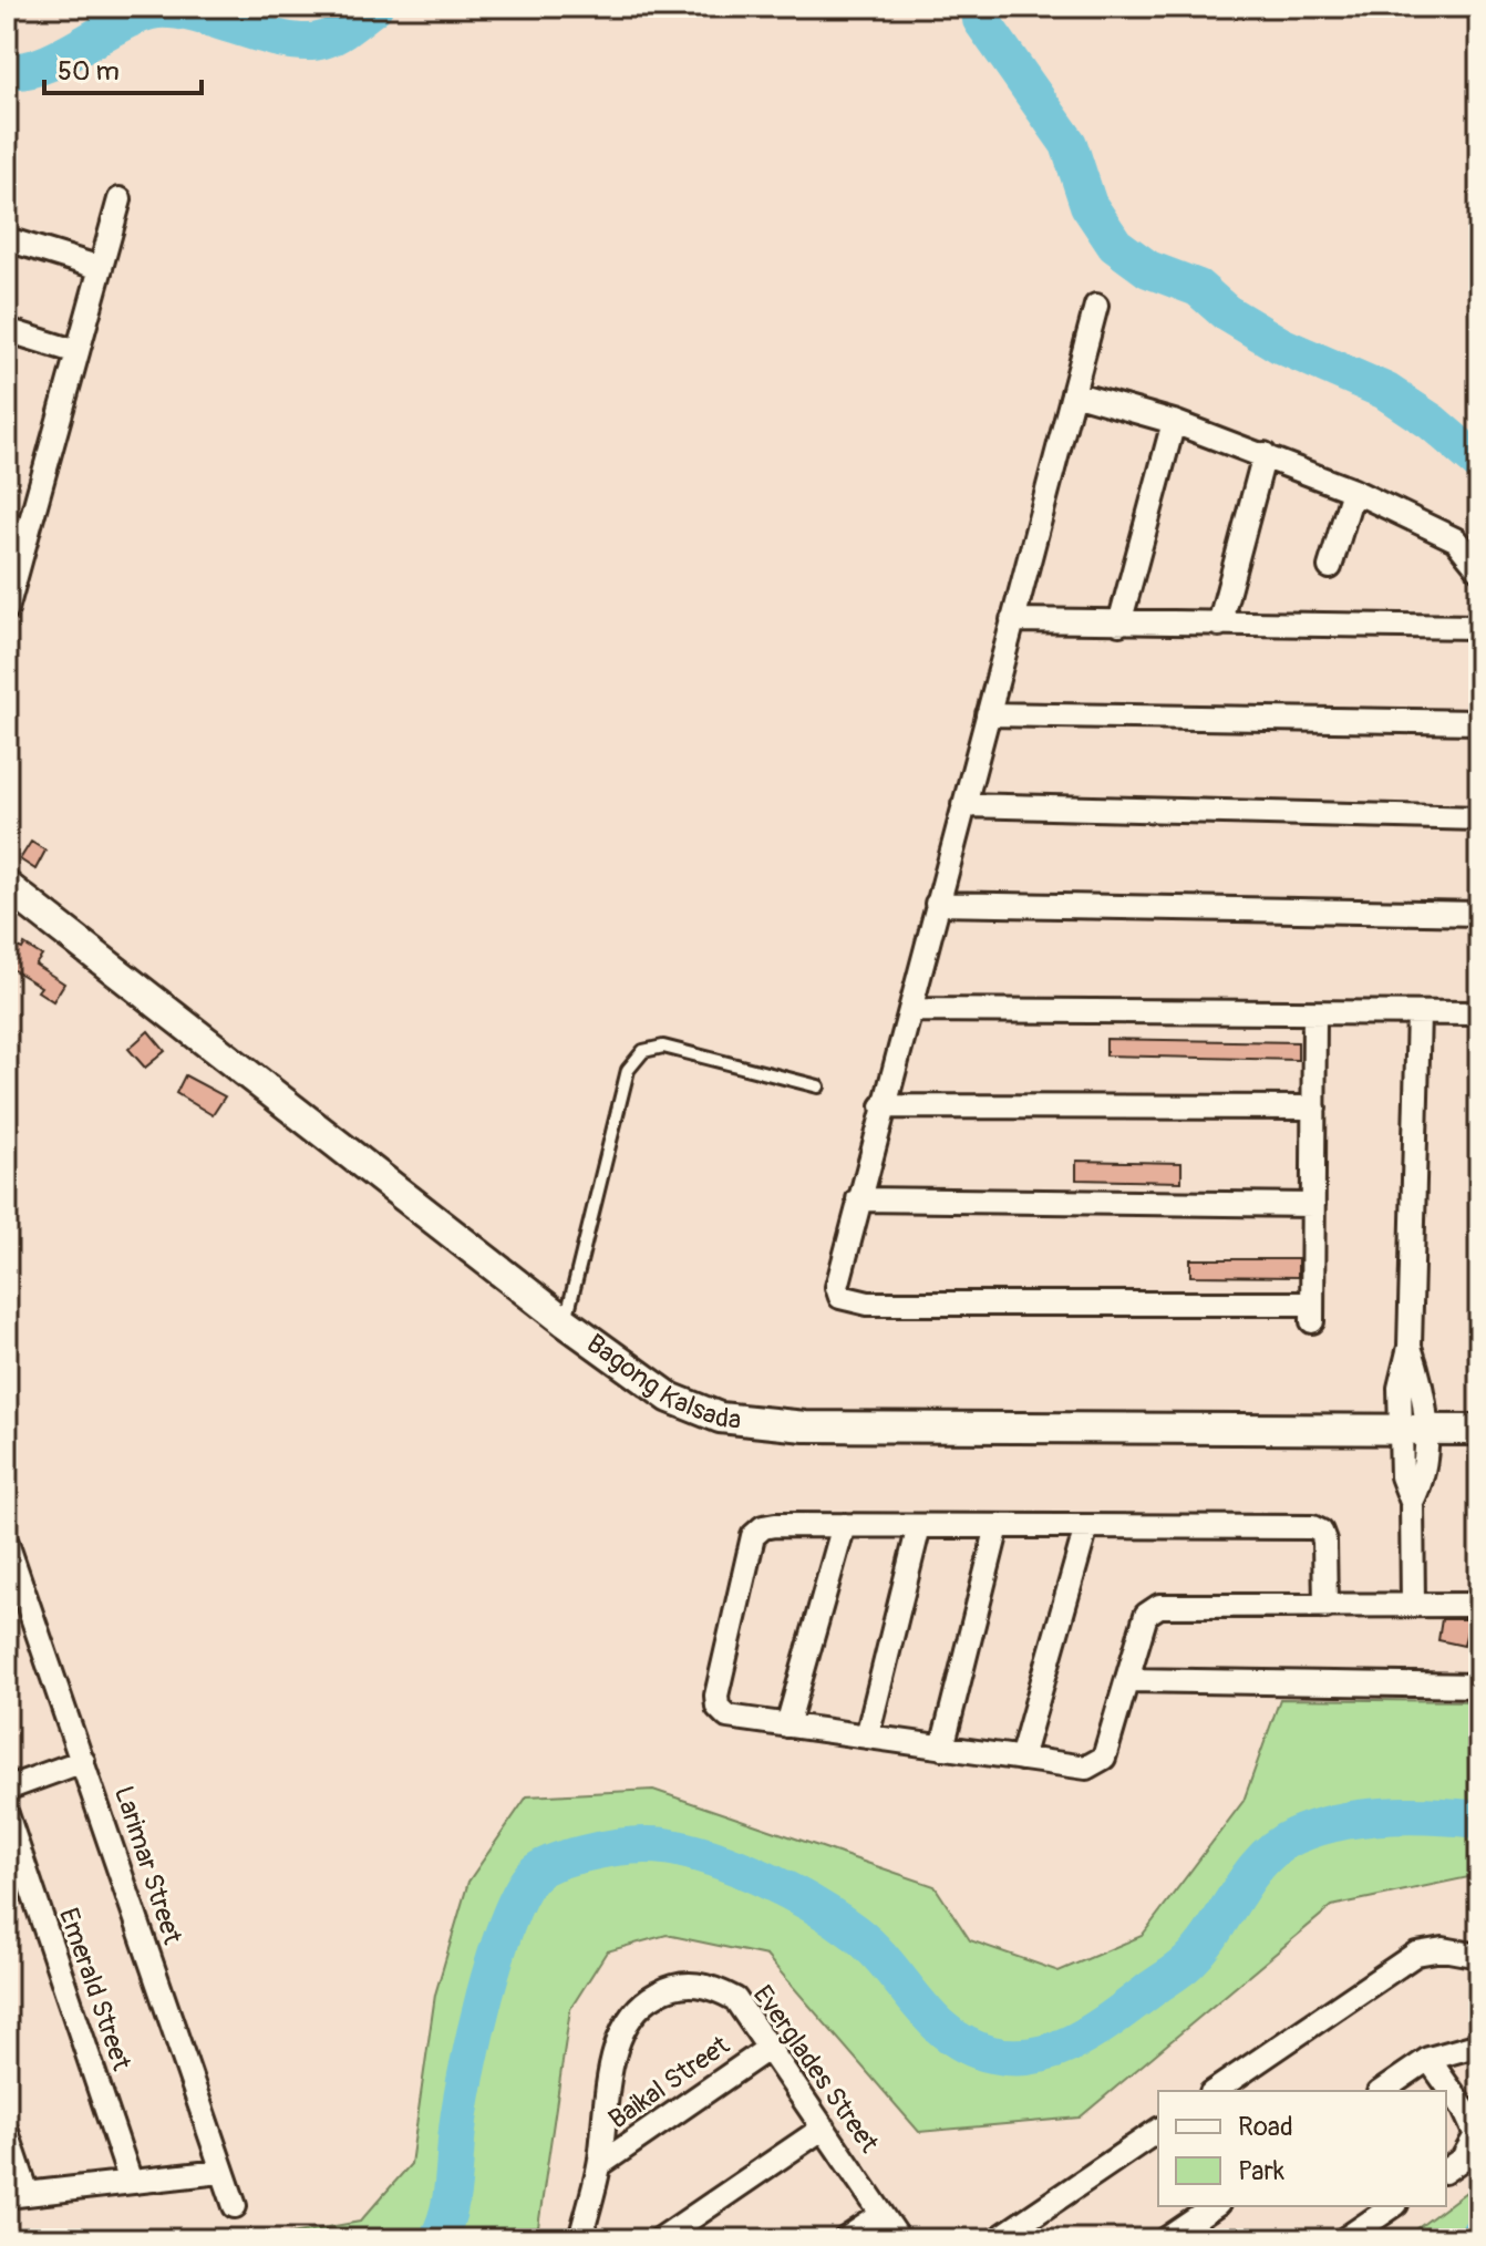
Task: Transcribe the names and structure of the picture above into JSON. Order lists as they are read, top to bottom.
{
  "streets": {
    "street": [
      "Bagong Kalsada",
      "Larimar Street",
      "Emerald Street",
      "Everglades Street",
      "Baikal Street"
    ]
  },
  "crossings": [
    ["Everglades Street", "Baikal Street"]
  ],
  "legend": ["Road", "Park"],
  "scale_bar": "50 m"
}
